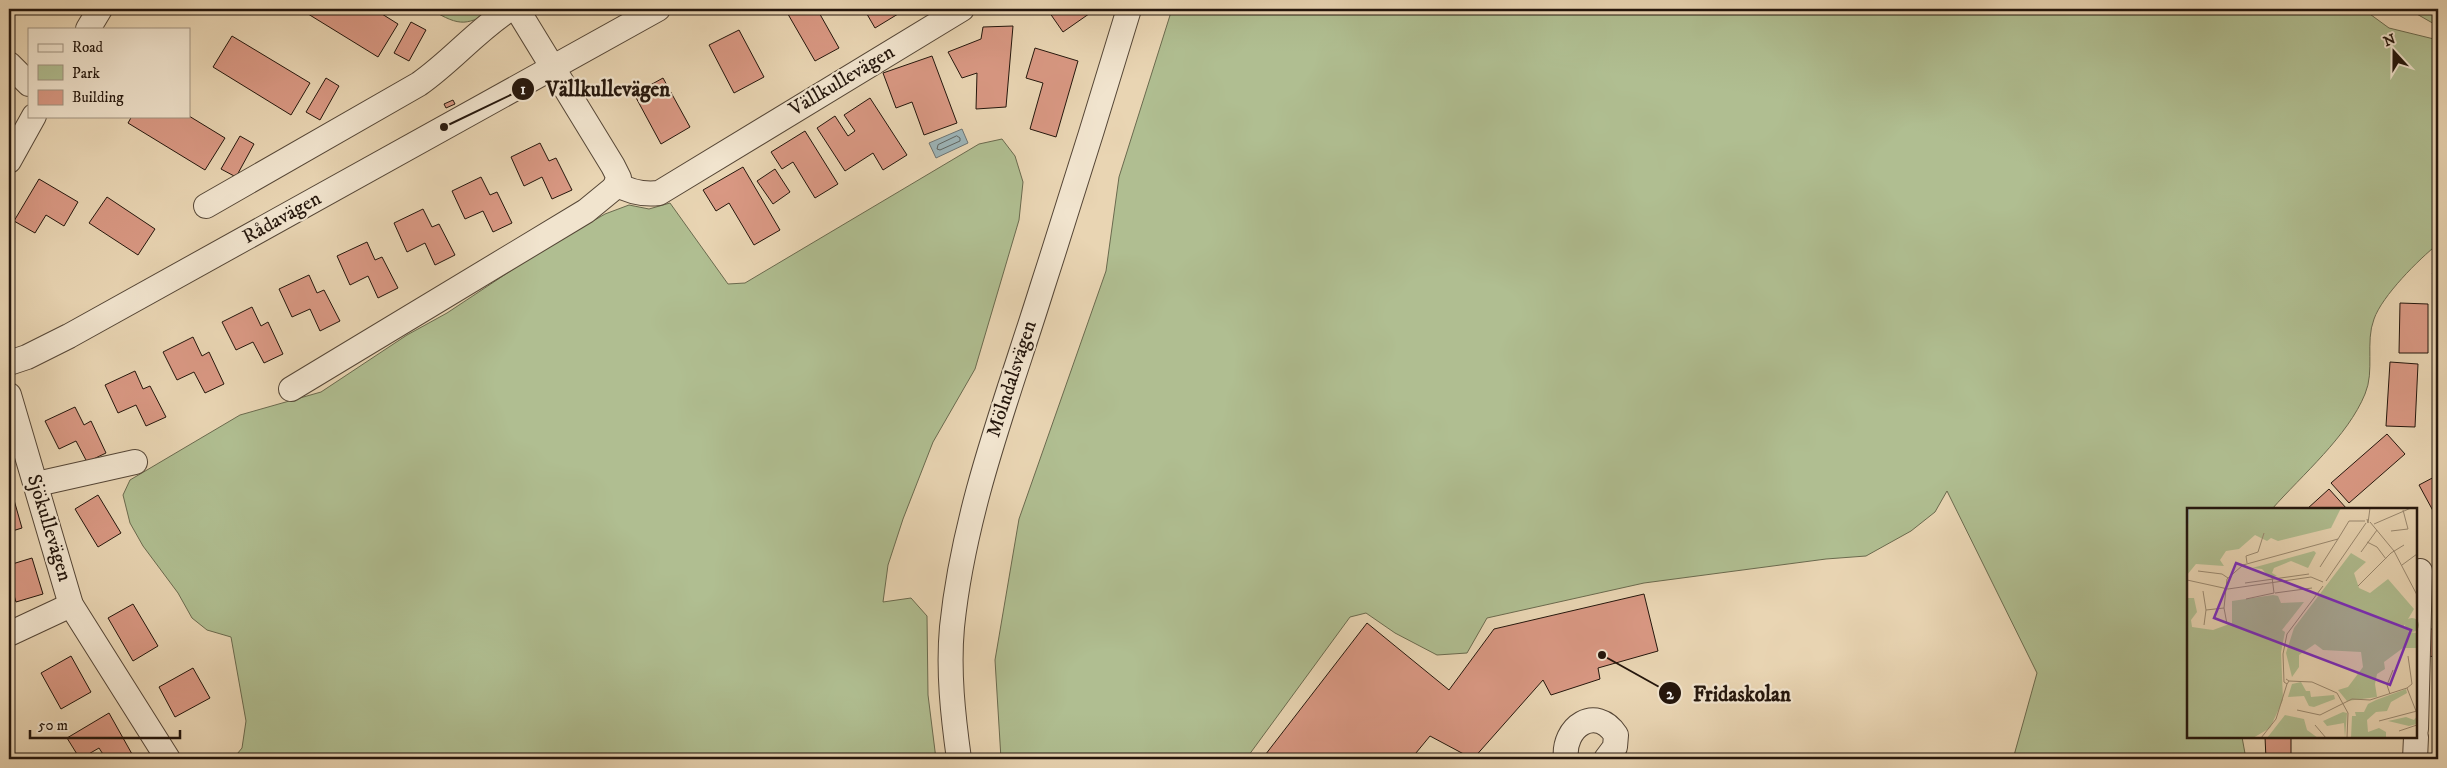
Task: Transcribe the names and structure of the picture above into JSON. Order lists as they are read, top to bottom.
{
  "streets": {
    "street": [
      "Vällkullevägen",
      "Rådavägen",
      "Mölndalsvägen",
      "Sjökullevägen"
    ]
  },
  "places": ["Vällkullevägen", "Fridaskolan"],
  "legend": ["Road", "Park", "Building"],
  "scale_bar": "50 m",
  "north": "top"
}
